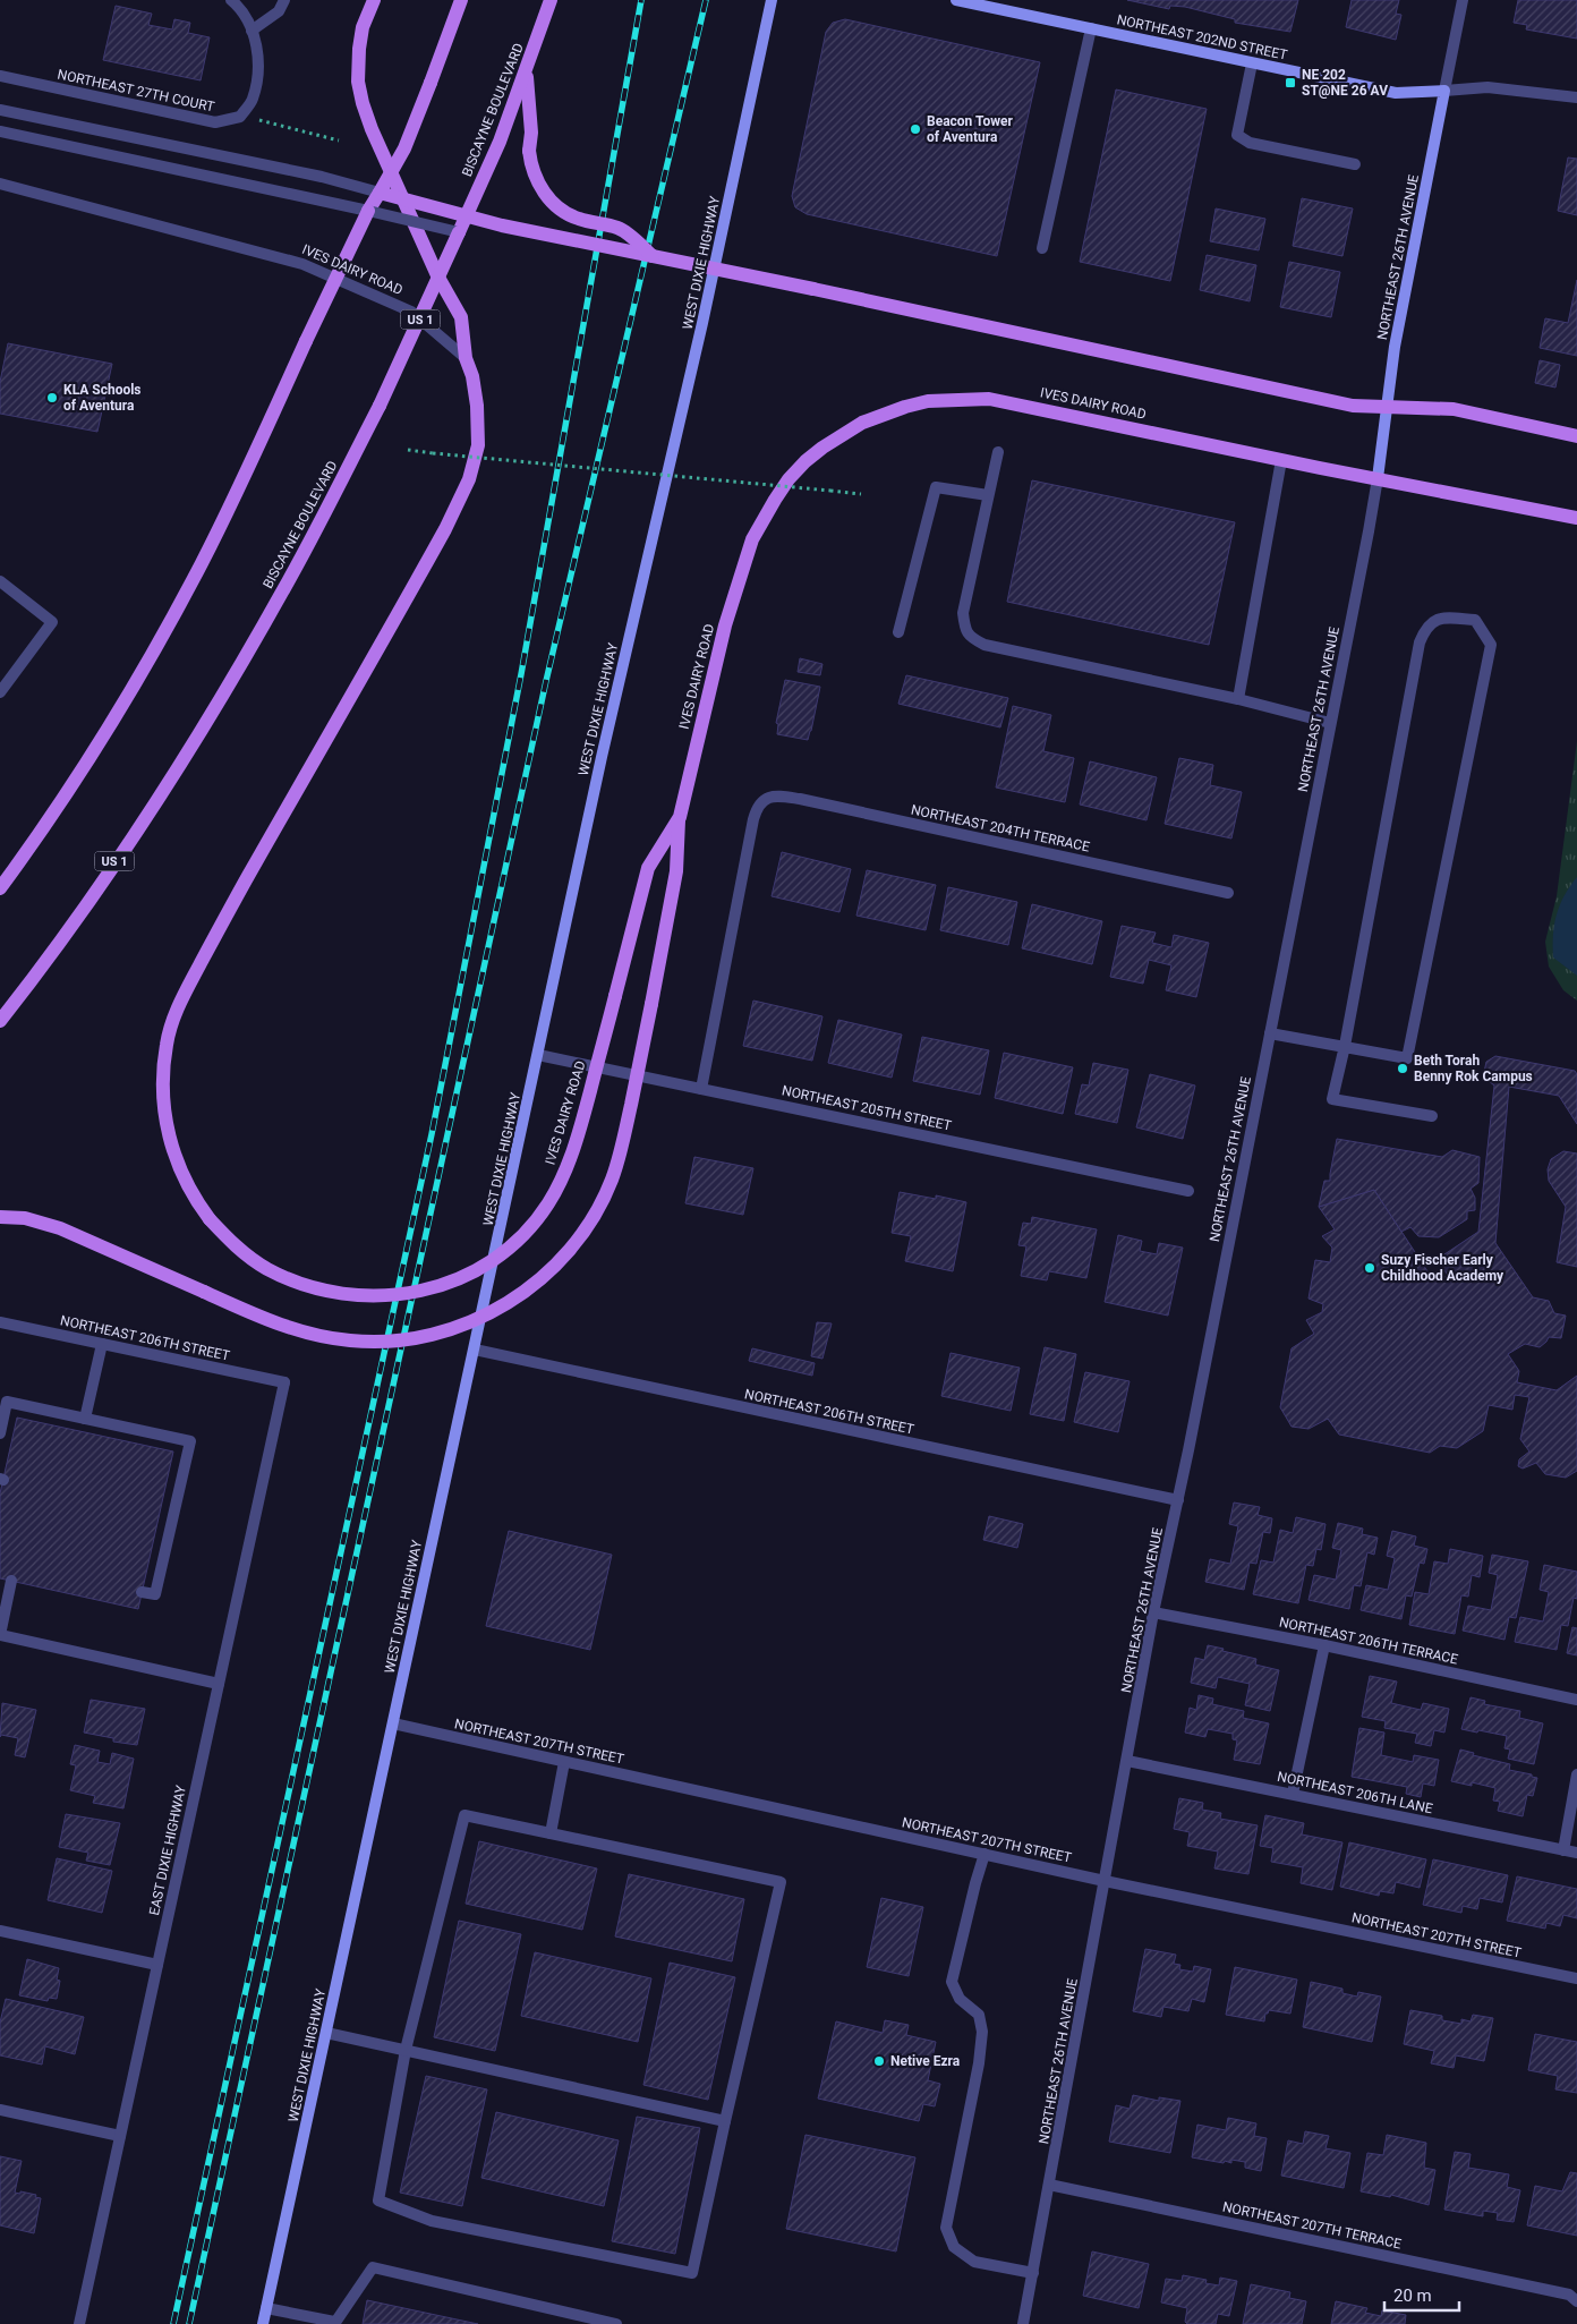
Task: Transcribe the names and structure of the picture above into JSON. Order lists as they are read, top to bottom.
{
  "streets": {
    "main road": [
      "NORTHEAST 202ND STREET",
      "BISCAYNE BOULEVARD",
      "NORTHEAST 26TH AVENUE",
      "WEST DIXIE HIGHWAY",
      "IVES DAIRY ROAD",
      "US 1"
    ],
    "street": [
      "NORTHEAST 27TH COURT",
      "NORTHEAST 204TH TERRACE",
      "NORTHEAST 205TH STREET",
      "NORTHEAST 206TH STREET",
      "NORTHEAST 206TH TERRACE",
      "NORTHEAST 207TH STREET",
      "NORTHEAST 206TH LANE",
      "EAST DIXIE HIGHWAY",
      "NORTHEAST 207TH TERRACE"
    ]
  },
  "crossings": [
    ["NORTHEAST 202ND STREET", "NORTHEAST 26TH AVENUE"],
    ["NORTHEAST 26TH AVENUE", "IVES DAIRY ROAD"],
    ["NORTHEAST 26TH AVENUE", "NORTHEAST 206TH STREET"],
    ["NORTHEAST 26TH AVENUE", "NORTHEAST 206TH TERRACE"],
    ["NORTHEAST 26TH AVENUE", "NORTHEAST 207TH STREET"],
    ["NORTHEAST 26TH AVENUE", "NORTHEAST 206TH LANE"],
    ["NORTHEAST 26TH AVENUE", "NORTHEAST 207TH TERRACE"],
    ["WEST DIXIE HIGHWAY", "NORTHEAST 205TH STREET"],
    ["WEST DIXIE HIGHWAY", "NORTHEAST 206TH STREET"],
    ["WEST DIXIE HIGHWAY", "NORTHEAST 207TH STREET"],
    ["NORTHEAST 204TH TERRACE", "NORTHEAST 205TH STREET"],
    ["NORTHEAST 206TH STREET", "EAST DIXIE HIGHWAY"]
  ],
  "places": {
    "transit": ["NE 202 ST@NE 26 AV"],
    "other": [
      "Beacon Tower of Aventura",
      "KLA Schools of Aventura",
      "Beth Torah Benny Rok Campus",
      "Suzy Fischer Early Childhood Academy",
      "Netive Ezra"
    ]
  },
  "scale_bar": "20 m"
}
